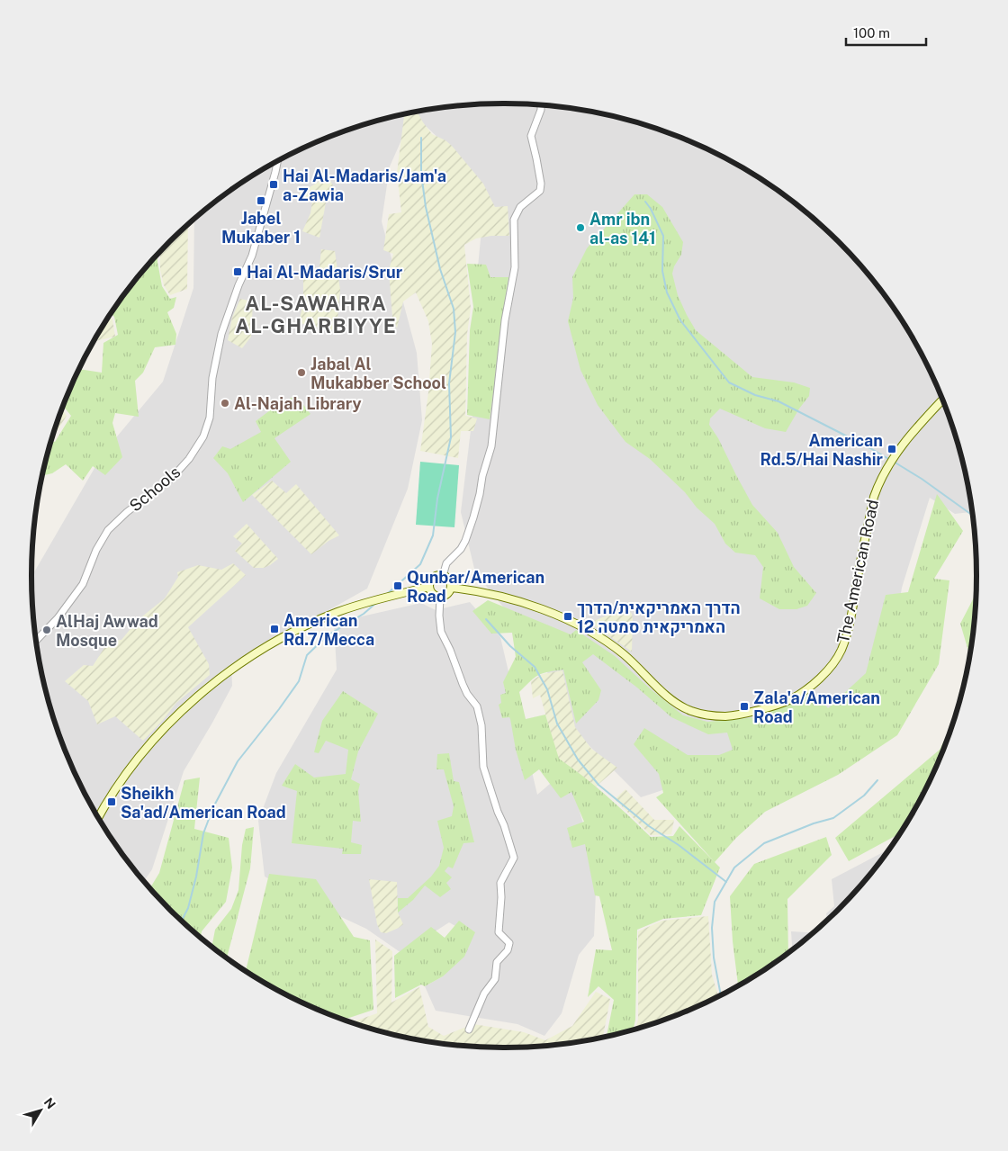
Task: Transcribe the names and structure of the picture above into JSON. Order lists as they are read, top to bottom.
{
  "streets": {
    "main road": ["The American Road"],
    "street": ["Schools"]
  },
  "districts": ["AL-SAWAHRA AL-GHARBIYYE"],
  "places": {
    "transit": [
      "Hai Al-Madaris/Jam'a a-Zawia",
      "Jabel Mukaber 1",
      "Hai Al-Madaris/Srur",
      "American Rd.5/Hai Nashir",
      "Qunbar/American Road",
      "הדרך האמריקאית/הדרך האמריקאית סמטה 12",
      "American Rd.7/Mecca",
      "Zala'a/American Road",
      "Sheikh Sa'ad/American Road"
    ],
    "other": [
      "Amr ibn al-as 141",
      "Jabal Al Mukabber School",
      "Al-Najah Library",
      "AlHaj Awwad Mosque"
    ]
  },
  "scale_bar": "100 m",
  "north": "top right"
}
